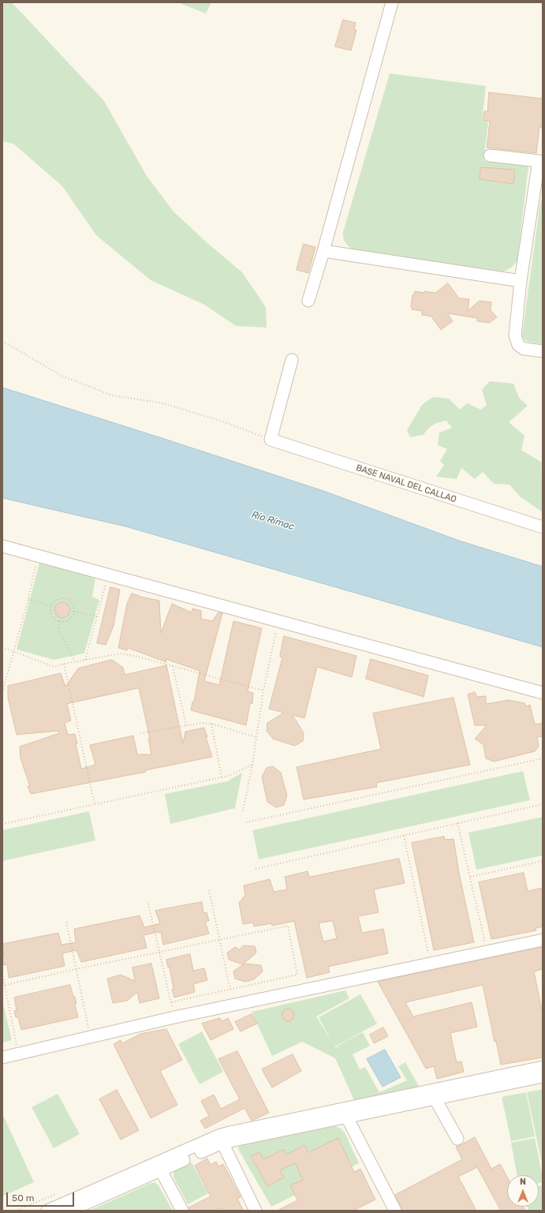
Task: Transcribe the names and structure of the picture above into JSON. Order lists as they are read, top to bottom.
{
  "streets": {
    "lane": ["BASE NAVAL DEL CALLAO"]
  },
  "water": ["Río Rímac"],
  "scale_bar": "50 m",
  "north": "top"
}
